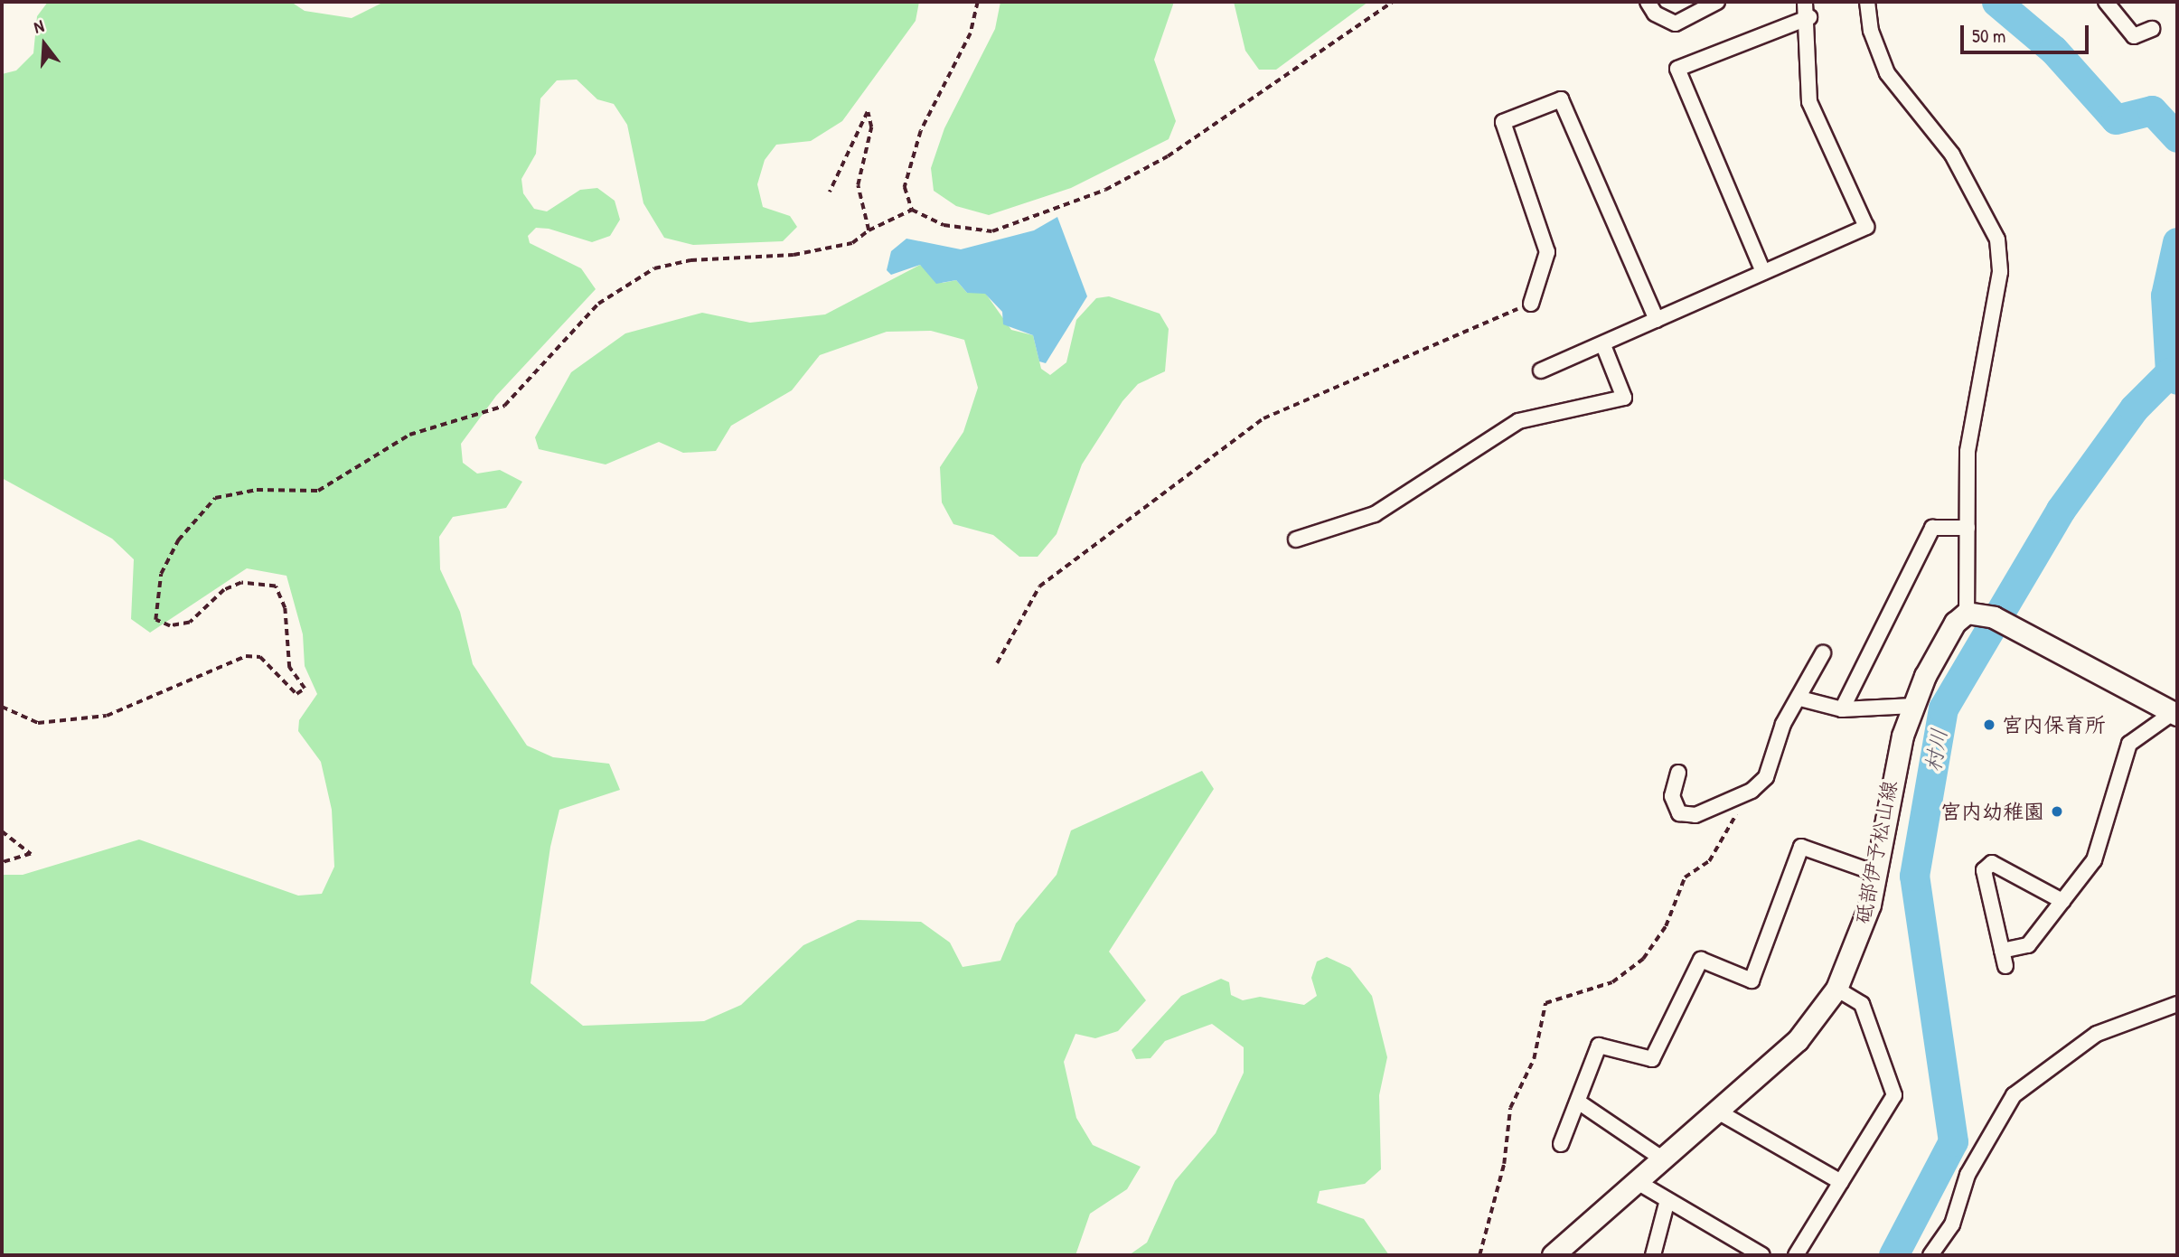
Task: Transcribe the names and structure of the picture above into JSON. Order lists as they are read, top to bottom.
{
  "streets": {
    "main road": ["砥部伊予松山線"]
  },
  "water": ["村川"],
  "places": ["宮内保育所", "宮内幼稚園"],
  "scale_bar": "50 m",
  "north": "top"
}
